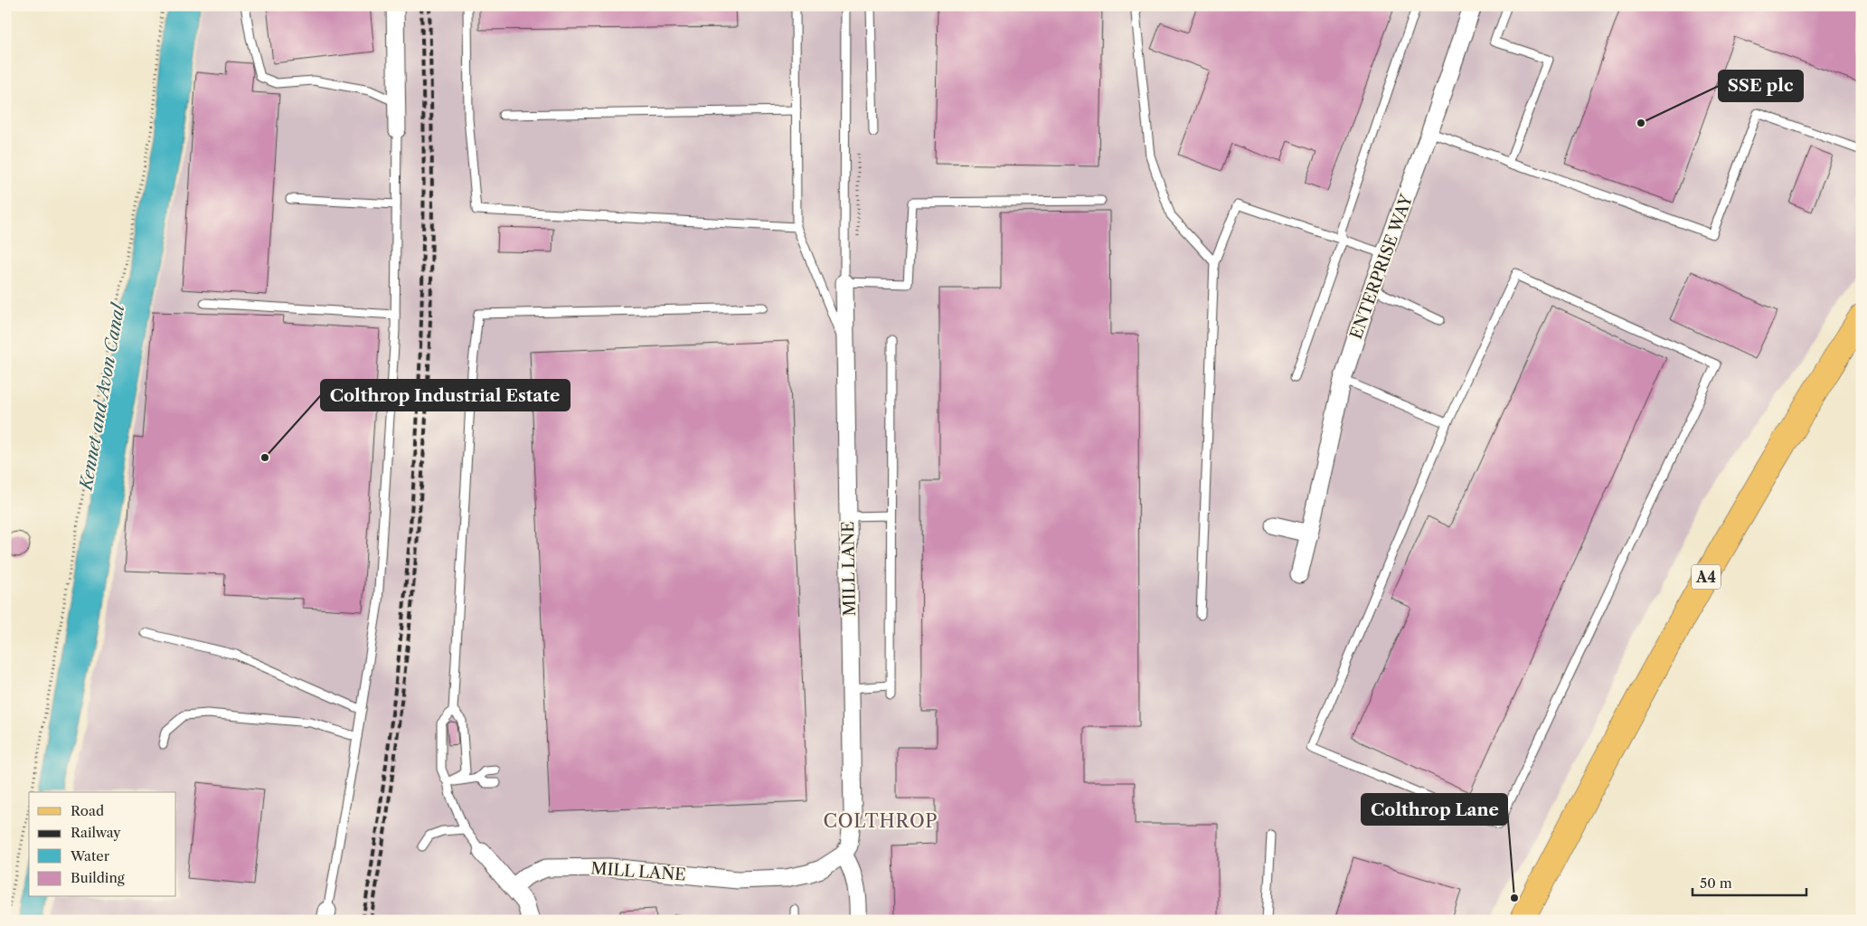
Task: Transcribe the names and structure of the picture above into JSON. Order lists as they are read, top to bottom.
{
  "streets": {
    "main road": ["A4"],
    "street": ["ENTERPRISE WAY", "MILL LANE"]
  },
  "districts": ["COLTHROP"],
  "water": ["Kennet and Avon Canal"],
  "places": ["SSE plc", "Colthrop Industrial Estate", "Colthrop Lane"],
  "legend": [
    "Road",
    "Railway",
    "Water",
    "Building"
  ],
  "scale_bar": "50 m"
}
